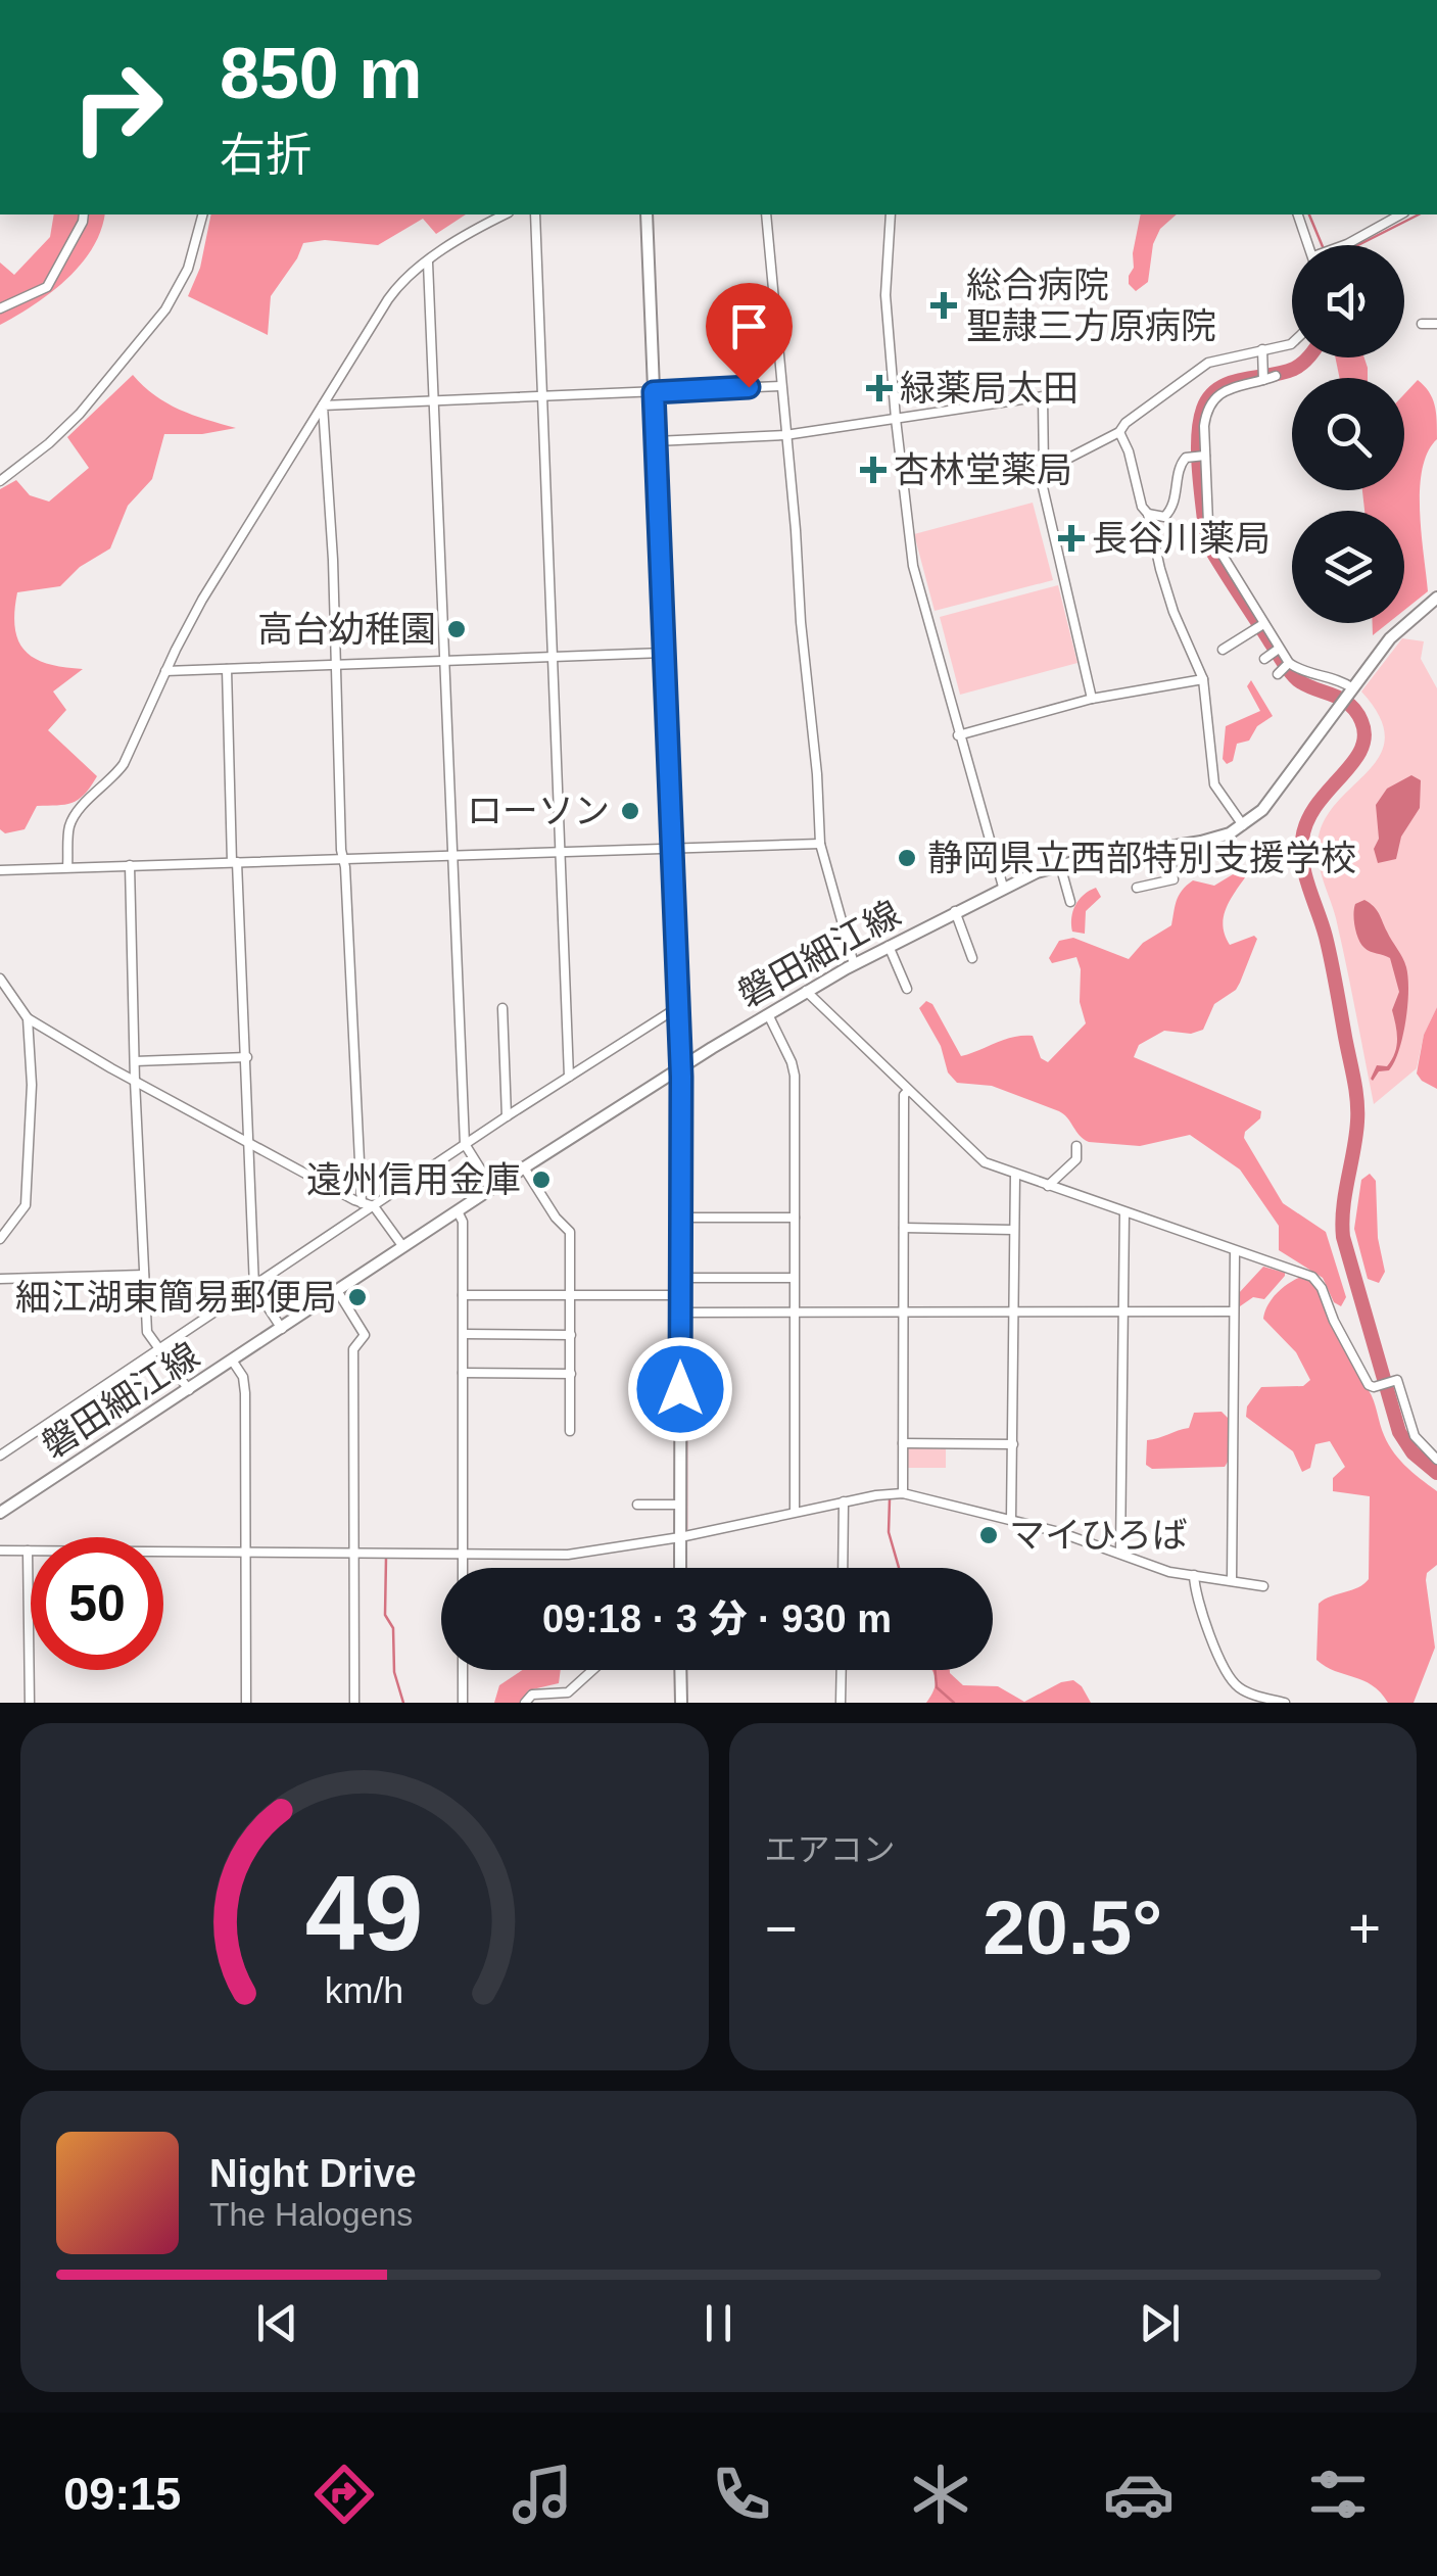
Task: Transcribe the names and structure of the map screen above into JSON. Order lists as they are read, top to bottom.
{
  "streets": {
    "main road": ["磐田細江線"]
  },
  "places": {
    "health": [
      "総合病院 聖隷三方原病院",
      "緑薬局太田",
      "杏林堂薬局",
      "長谷川薬局"
    ],
    "other": [
      "高台幼稚園",
      "ローソン",
      "静岡県立西部特別支援学校",
      "遠州信用金庫",
      "細江湖東簡易郵便局",
      "マイひろば"
    ]
  },
  "page": {
    "turn": ["850 m", "右折"],
    "limit": "50",
    "trip": "09:18 · 3 分 · 930 m",
    "tile": "エアコン",
    "heat": ["−", "20.5°", "+"],
    "song": ["Night Drive", "The Halogens"],
    "tabs": "09:15",
    "gauge": ["49", "km/h"]
  }
}
